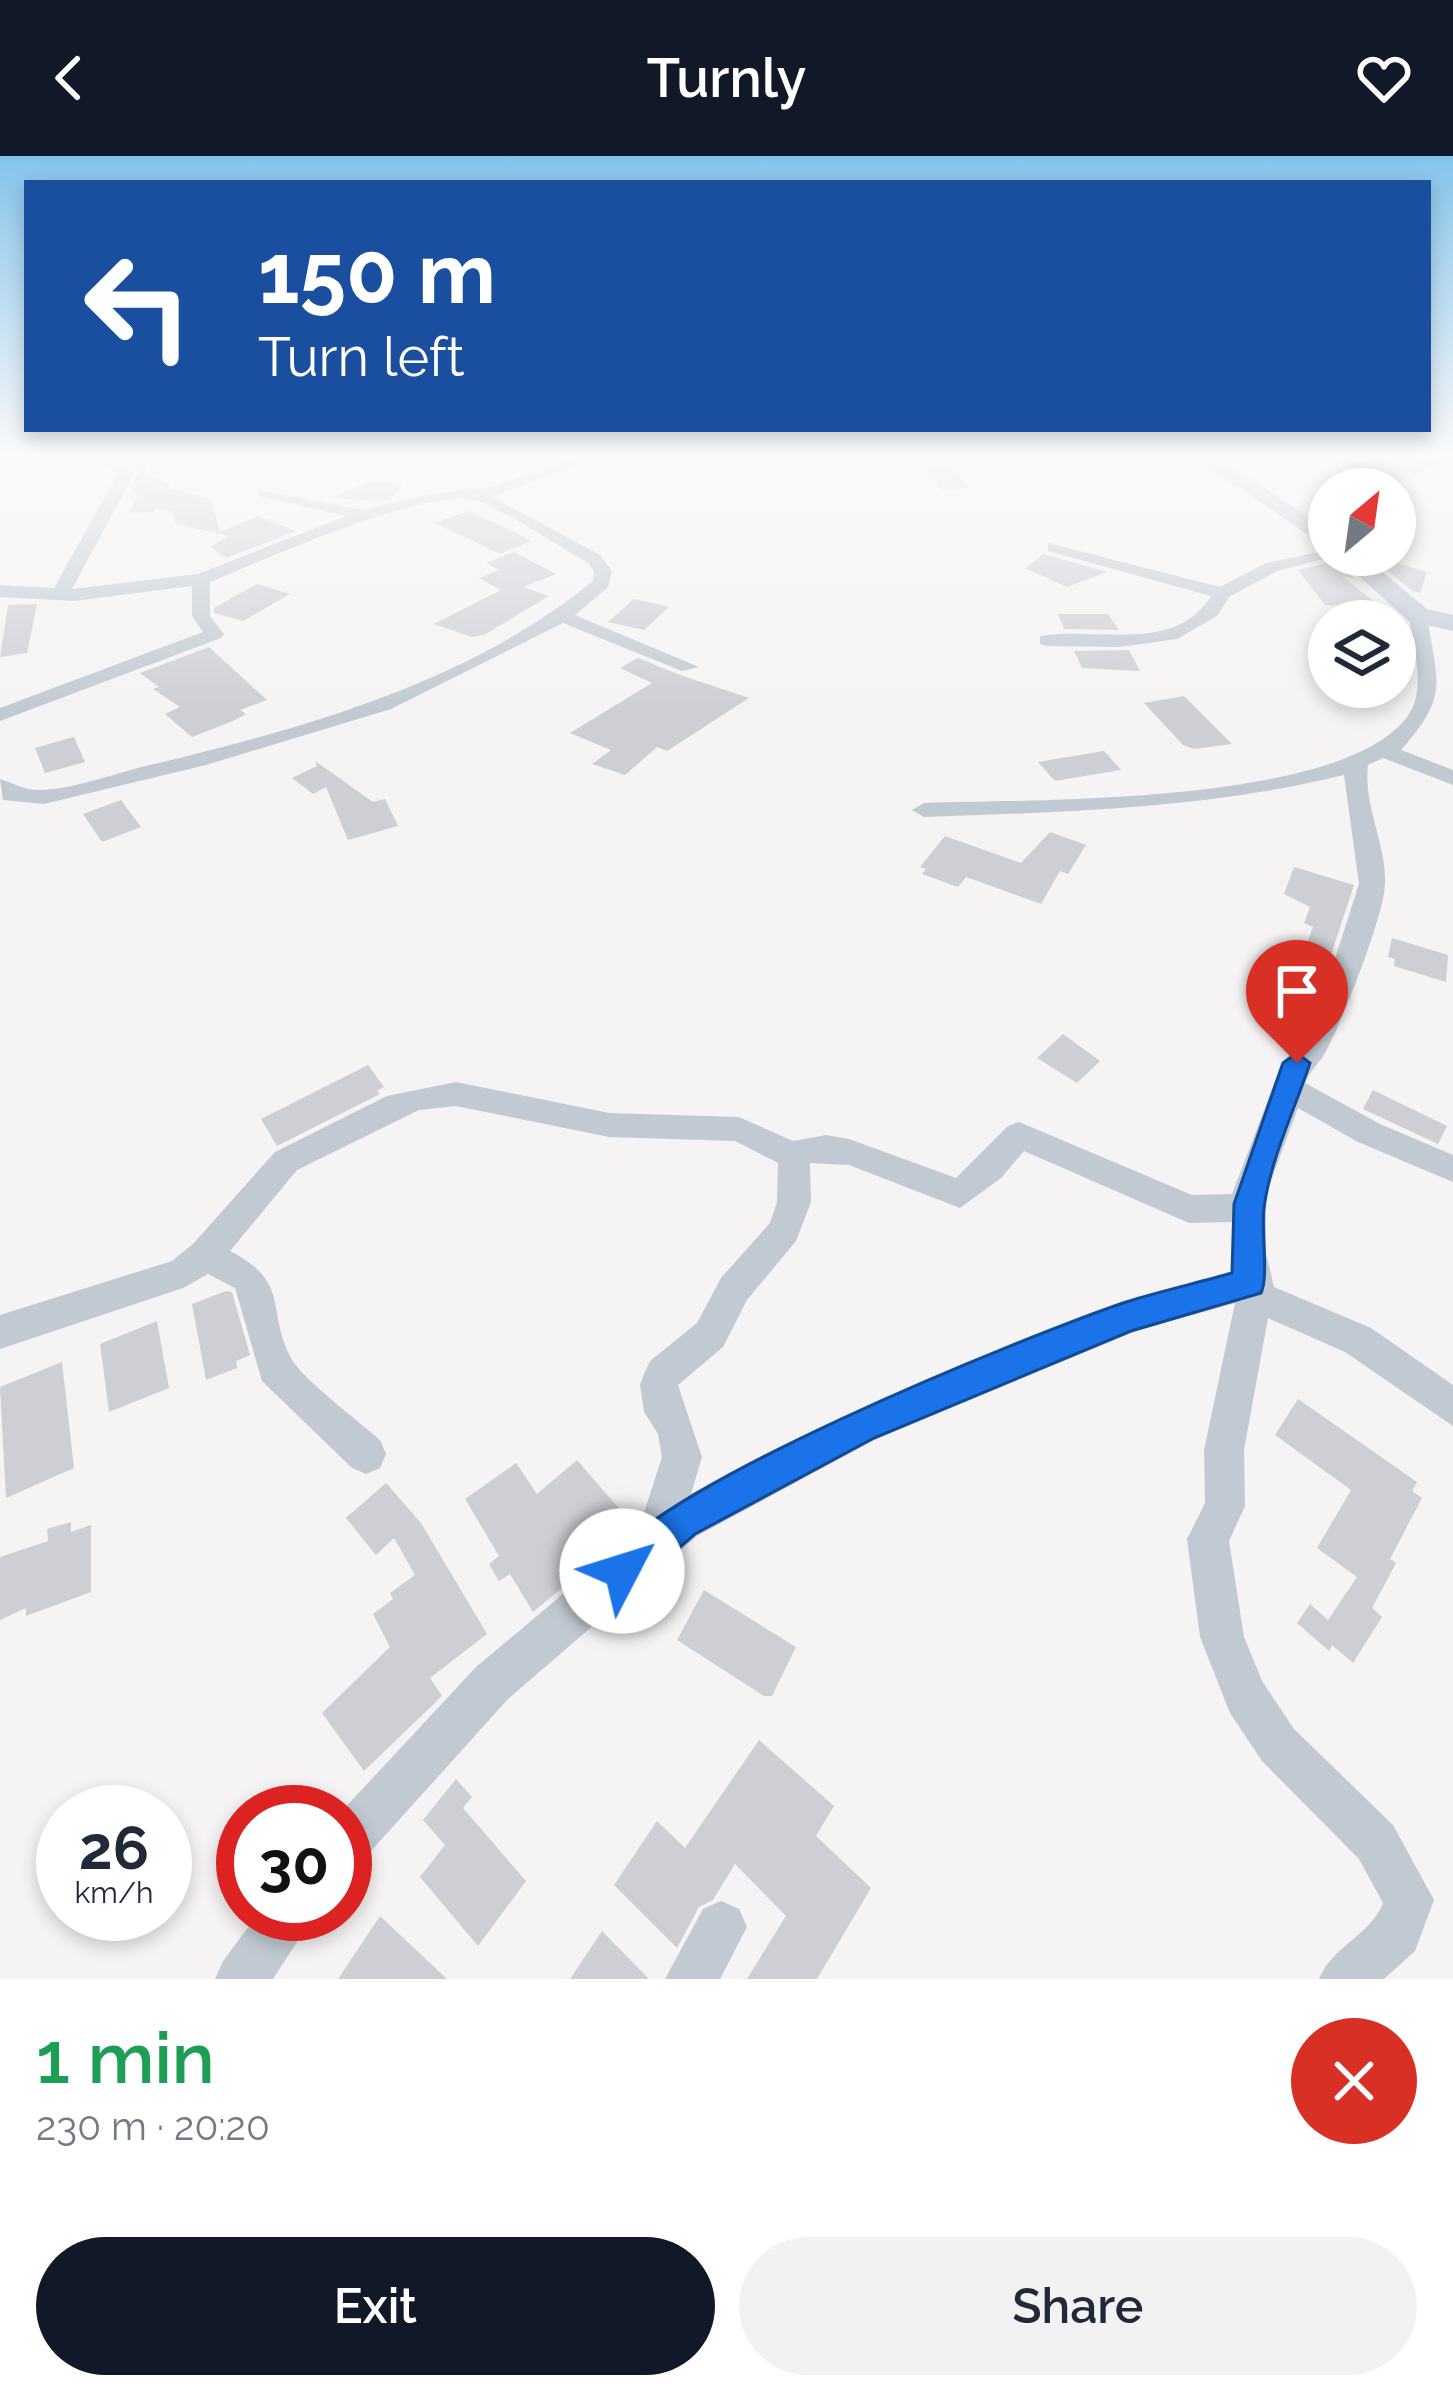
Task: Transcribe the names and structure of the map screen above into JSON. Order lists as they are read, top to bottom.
{
  "north": "top right",
  "page": {
    "header": "Turnly",
    "turn": ["150 m", "Turn left"],
    "speed": "26 km/h",
    "limit": "30",
    "heading": ["1 min", "230 m · 20:20"],
    "buttons": ["Exit", "Share"]
  }
}
